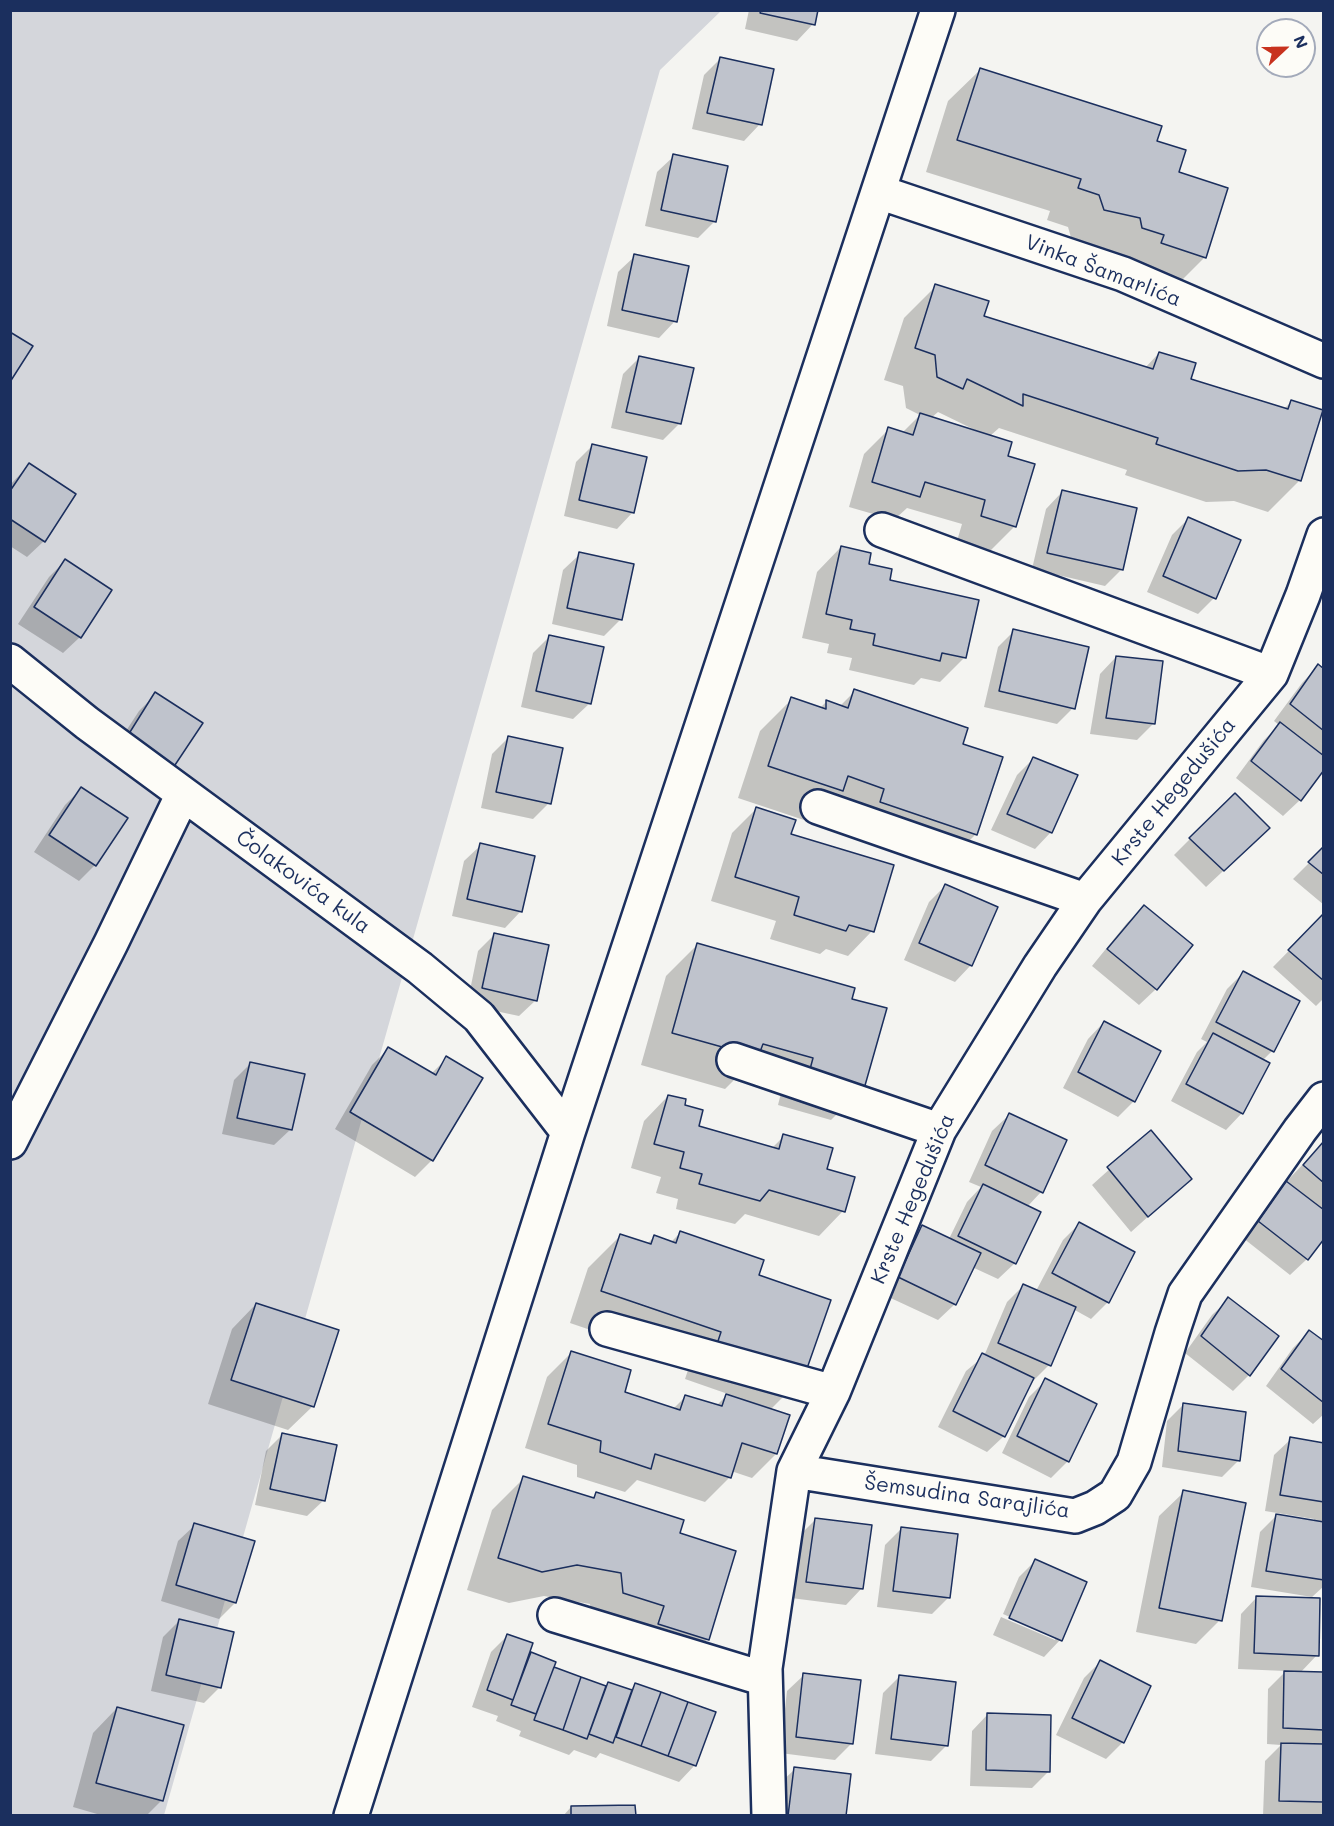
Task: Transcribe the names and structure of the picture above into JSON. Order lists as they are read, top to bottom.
{
  "streets": {
    "street": [
      "Vinka Šamarlića",
      "Krste Hegedušića",
      "Čolakovića kula",
      "Šemsudina Sarajlića"
    ]
  },
  "crossings": [
    ["Krste Hegedušića", "Šemsudina Sarajlića"]
  ],
  "north": "right"
}
